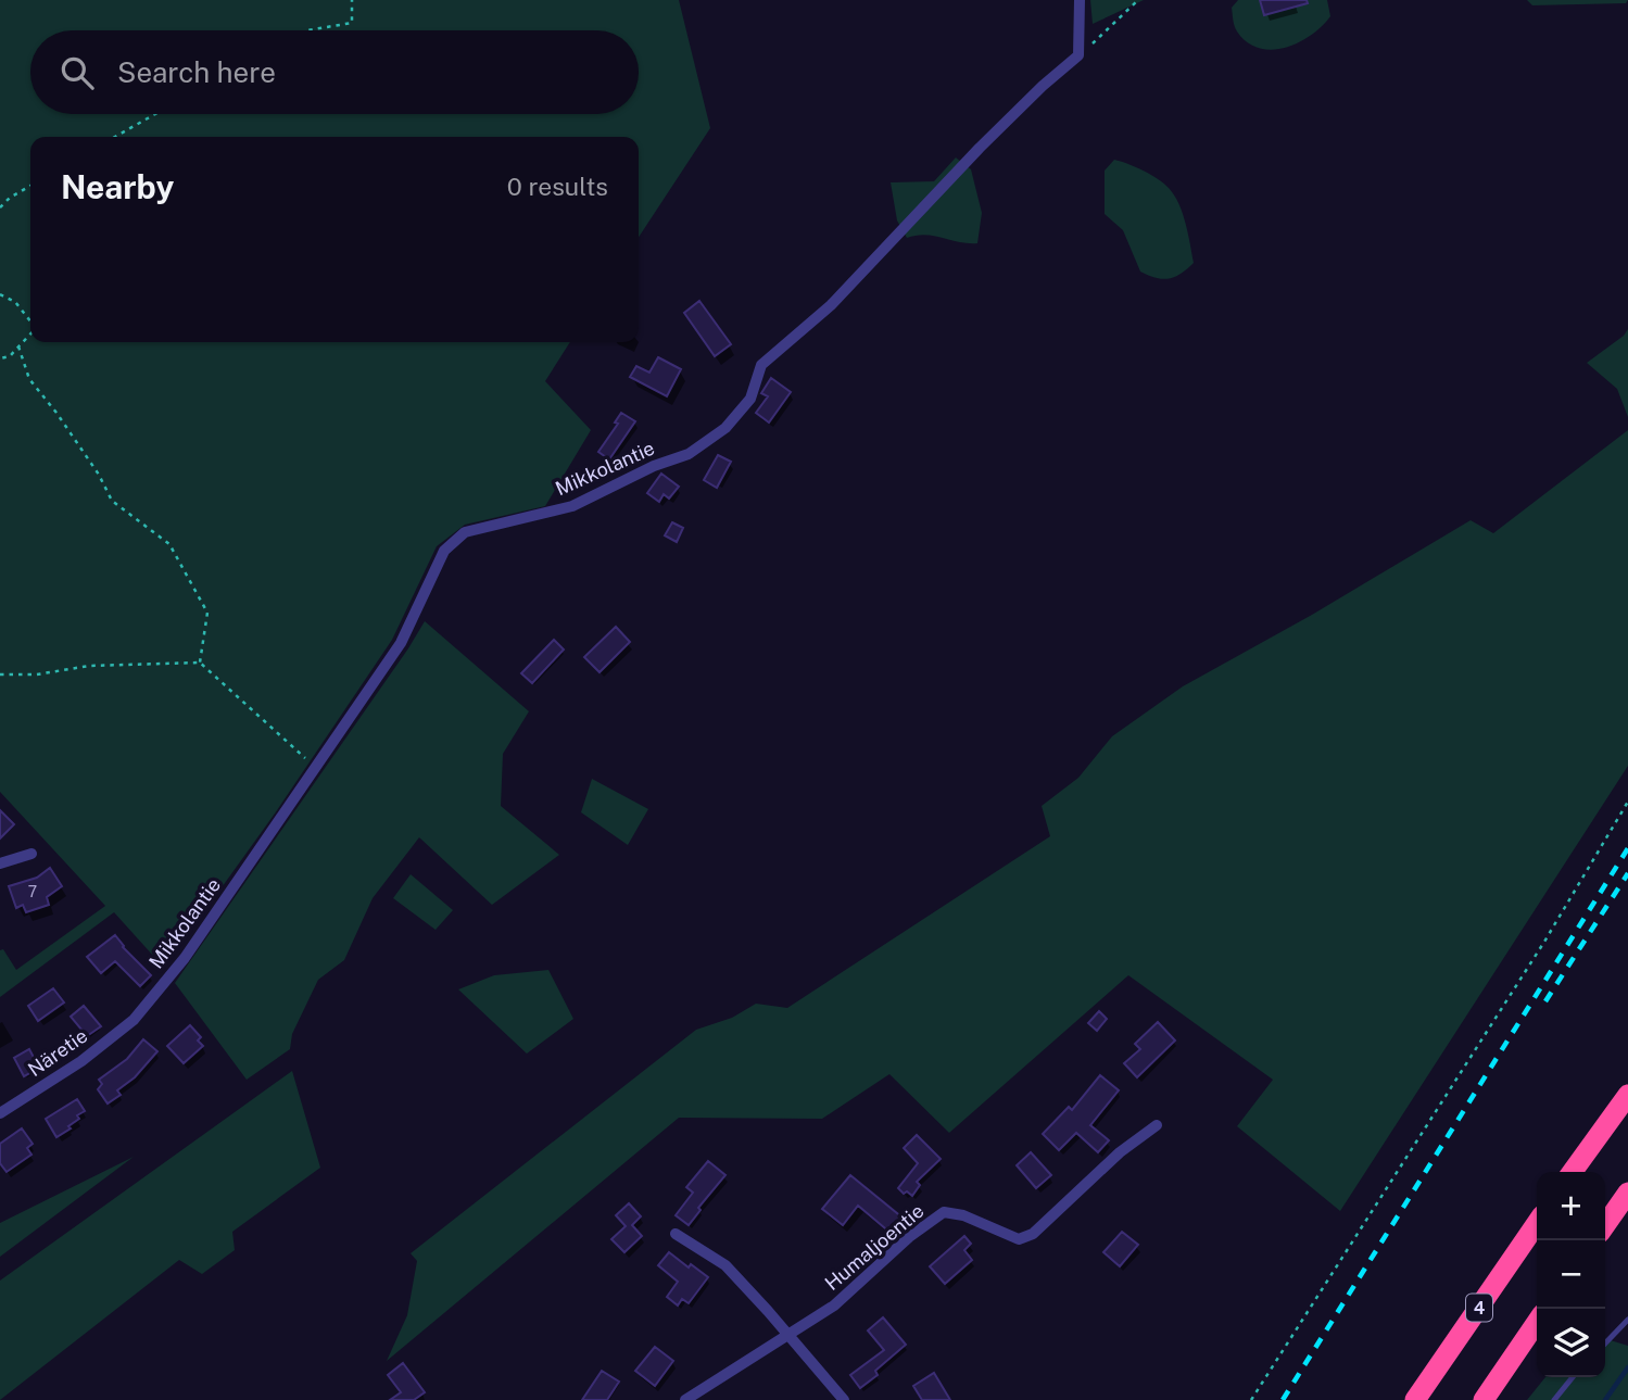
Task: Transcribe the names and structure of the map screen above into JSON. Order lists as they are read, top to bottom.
{
  "streets": {
    "highway": ["4"],
    "street": ["Mikkolantie", "Näretie", "Humaljoentie"]
  },
  "crossings": [
    ["Mikkolantie", "Näretie"]
  ],
  "house_numbers": ["7"],
  "page": {
    "search": "Search here",
    "heading": ["Nearby", "0 results"],
    "map_buttons": ["+", "−"]
  }
}
